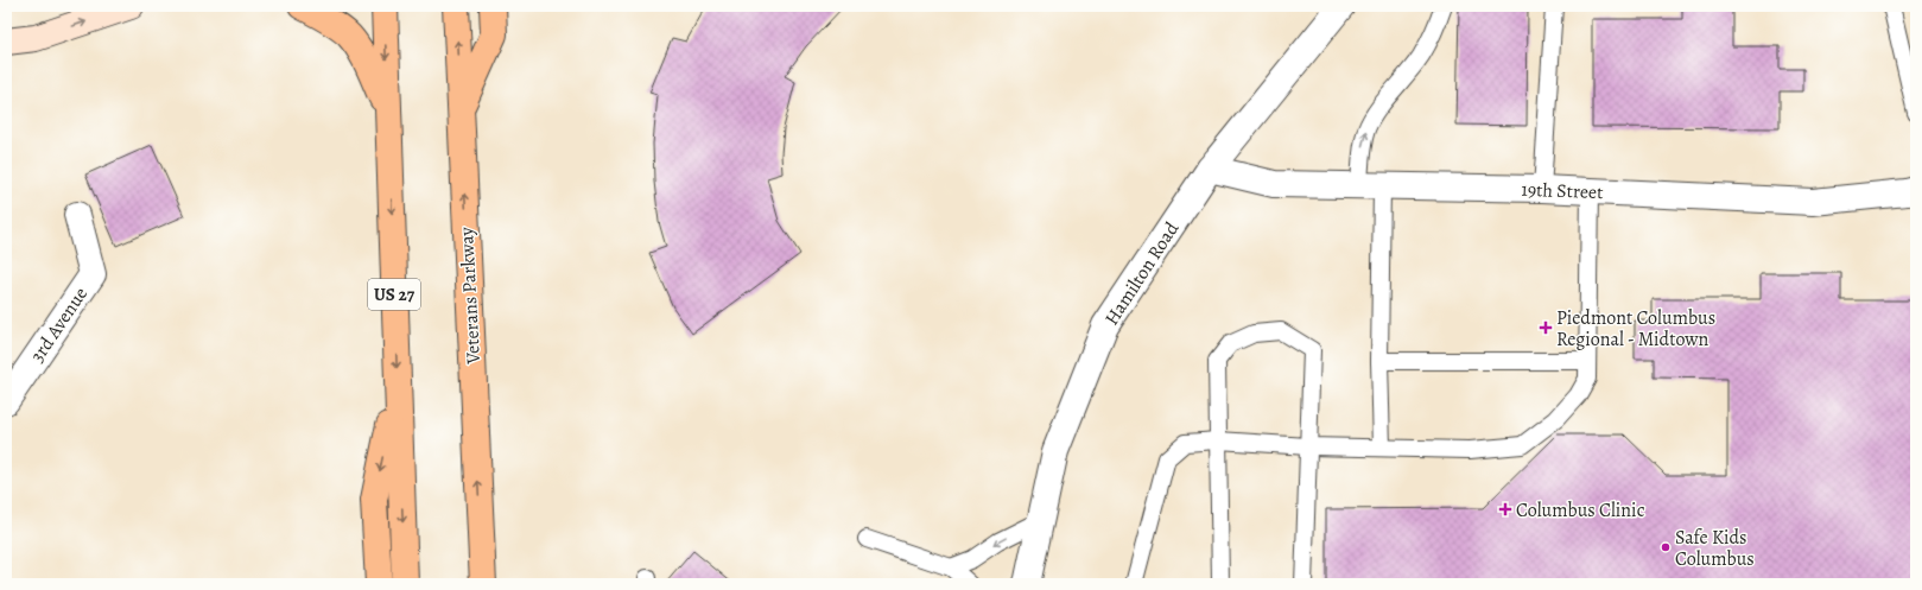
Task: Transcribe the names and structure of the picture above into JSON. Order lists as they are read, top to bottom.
{
  "streets": {
    "main road": ["US 27", "Veterans Parkway"],
    "street": ["19th Street", "Hamilton Road", "3rd Avenue"]
  },
  "crossings": [
    ["19th Street", "Hamilton Road"]
  ],
  "places": {
    "health": ["Piedmont Columbus Regional - Midtown", "Columbus Clinic"],
    "other": ["Safe Kids Columbus"]
  }
}
